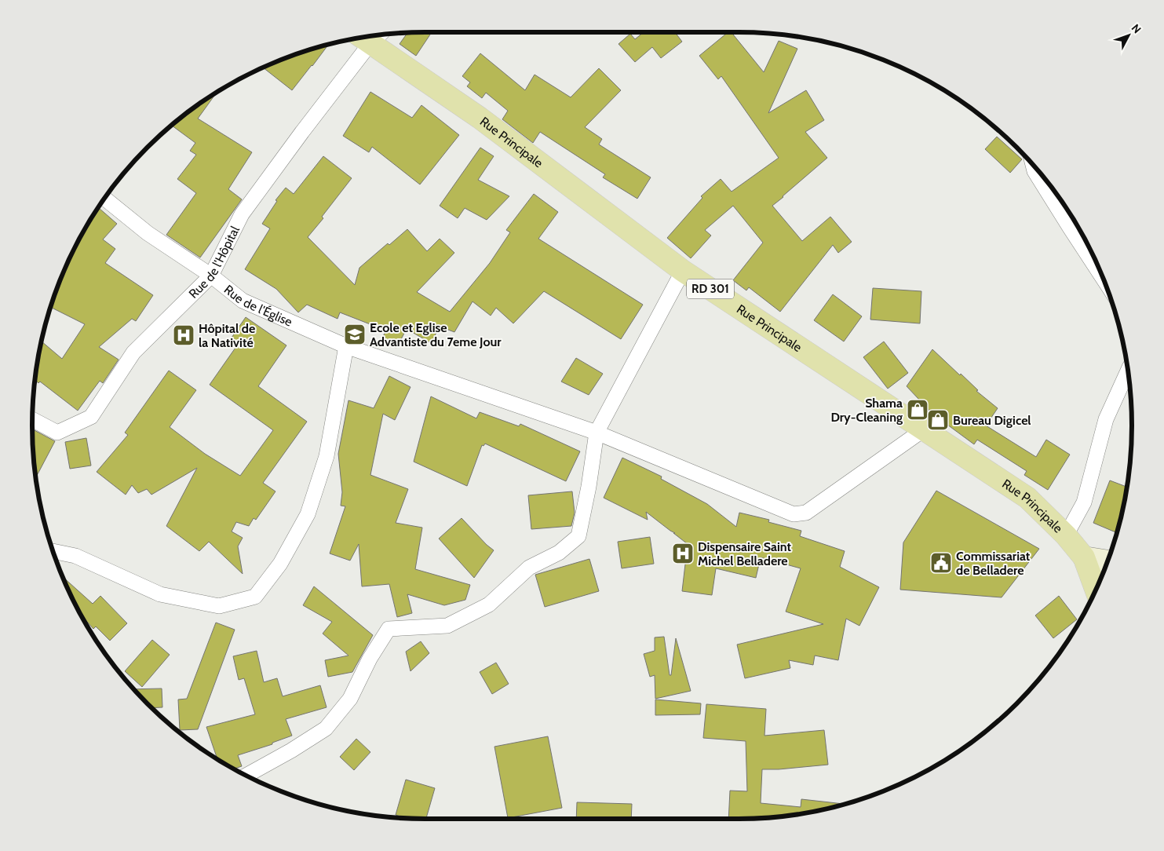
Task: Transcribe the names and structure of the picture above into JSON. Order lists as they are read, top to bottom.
{
  "streets": {
    "main road": ["Rue Principale", "RD 301"],
    "street": ["Rue de l'Hôpital", "Rue de l'Église"]
  },
  "crossings": [
    ["Rue Principale", "RD 301"],
    ["Rue Principale", "Rue de l'Église"],
    ["Rue de l'Hôpital", "Rue de l'Église"]
  ],
  "places": {
    "school or university": ["Ecole et Eglise Advantiste du 7eme Jour"],
    "hospital": ["Hôpital de la Nativité", "Dispensaire Saint Michel Belladere"],
    "shop": ["Shama Dry-Cleaning", "Bureau Digicel"],
    "public building": ["Commissariat de Belladere"]
  },
  "north": "top right"
}
